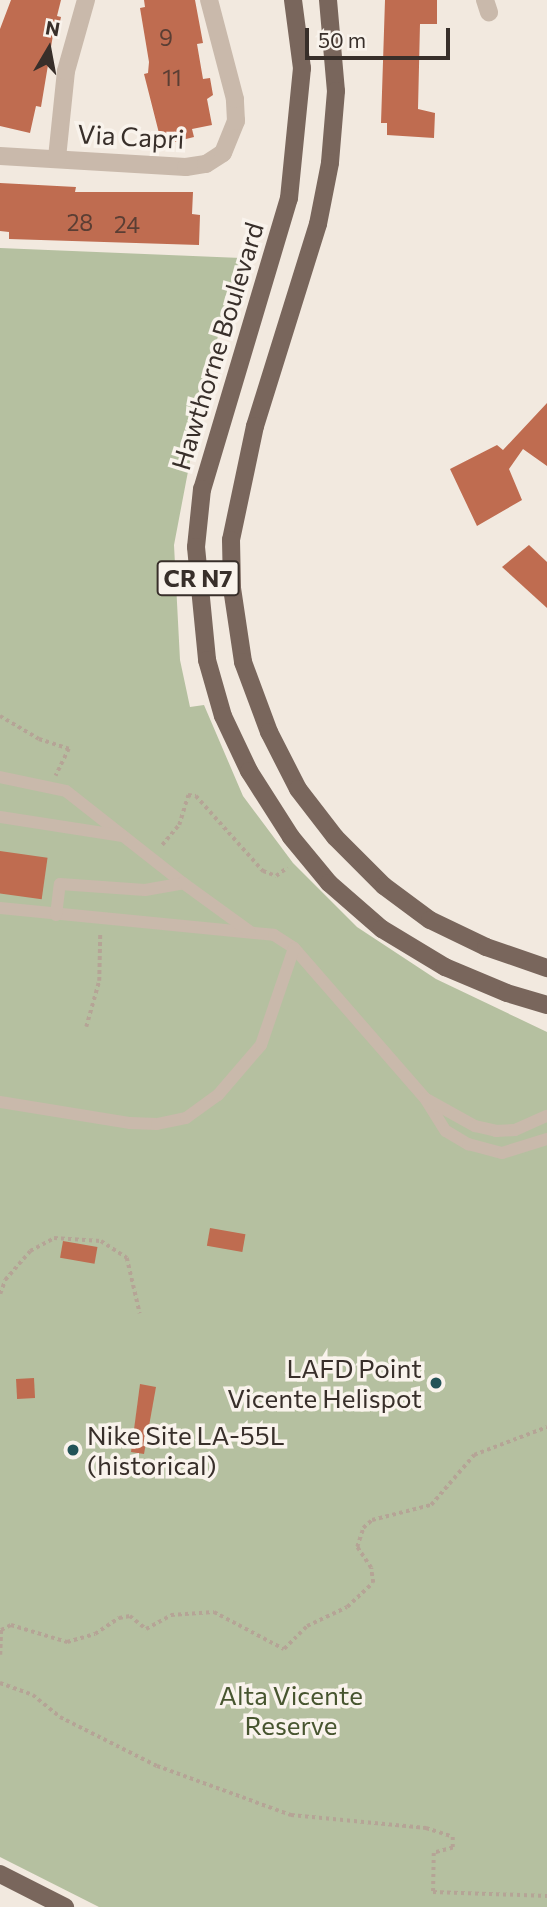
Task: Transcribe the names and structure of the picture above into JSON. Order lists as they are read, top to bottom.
{
  "streets": {
    "main road": ["Hawthorne Boulevard", "CR N7"],
    "street": ["Via Capri"]
  },
  "parks": ["Alta Vicente Reserve"],
  "places": ["LAFD Point Vicente Helispot", "Nike Site LA-55L (historical)"],
  "house_numbers": [
    "9",
    "11",
    "28",
    "24"
  ],
  "scale_bar": "50 m",
  "north": "top"
}
